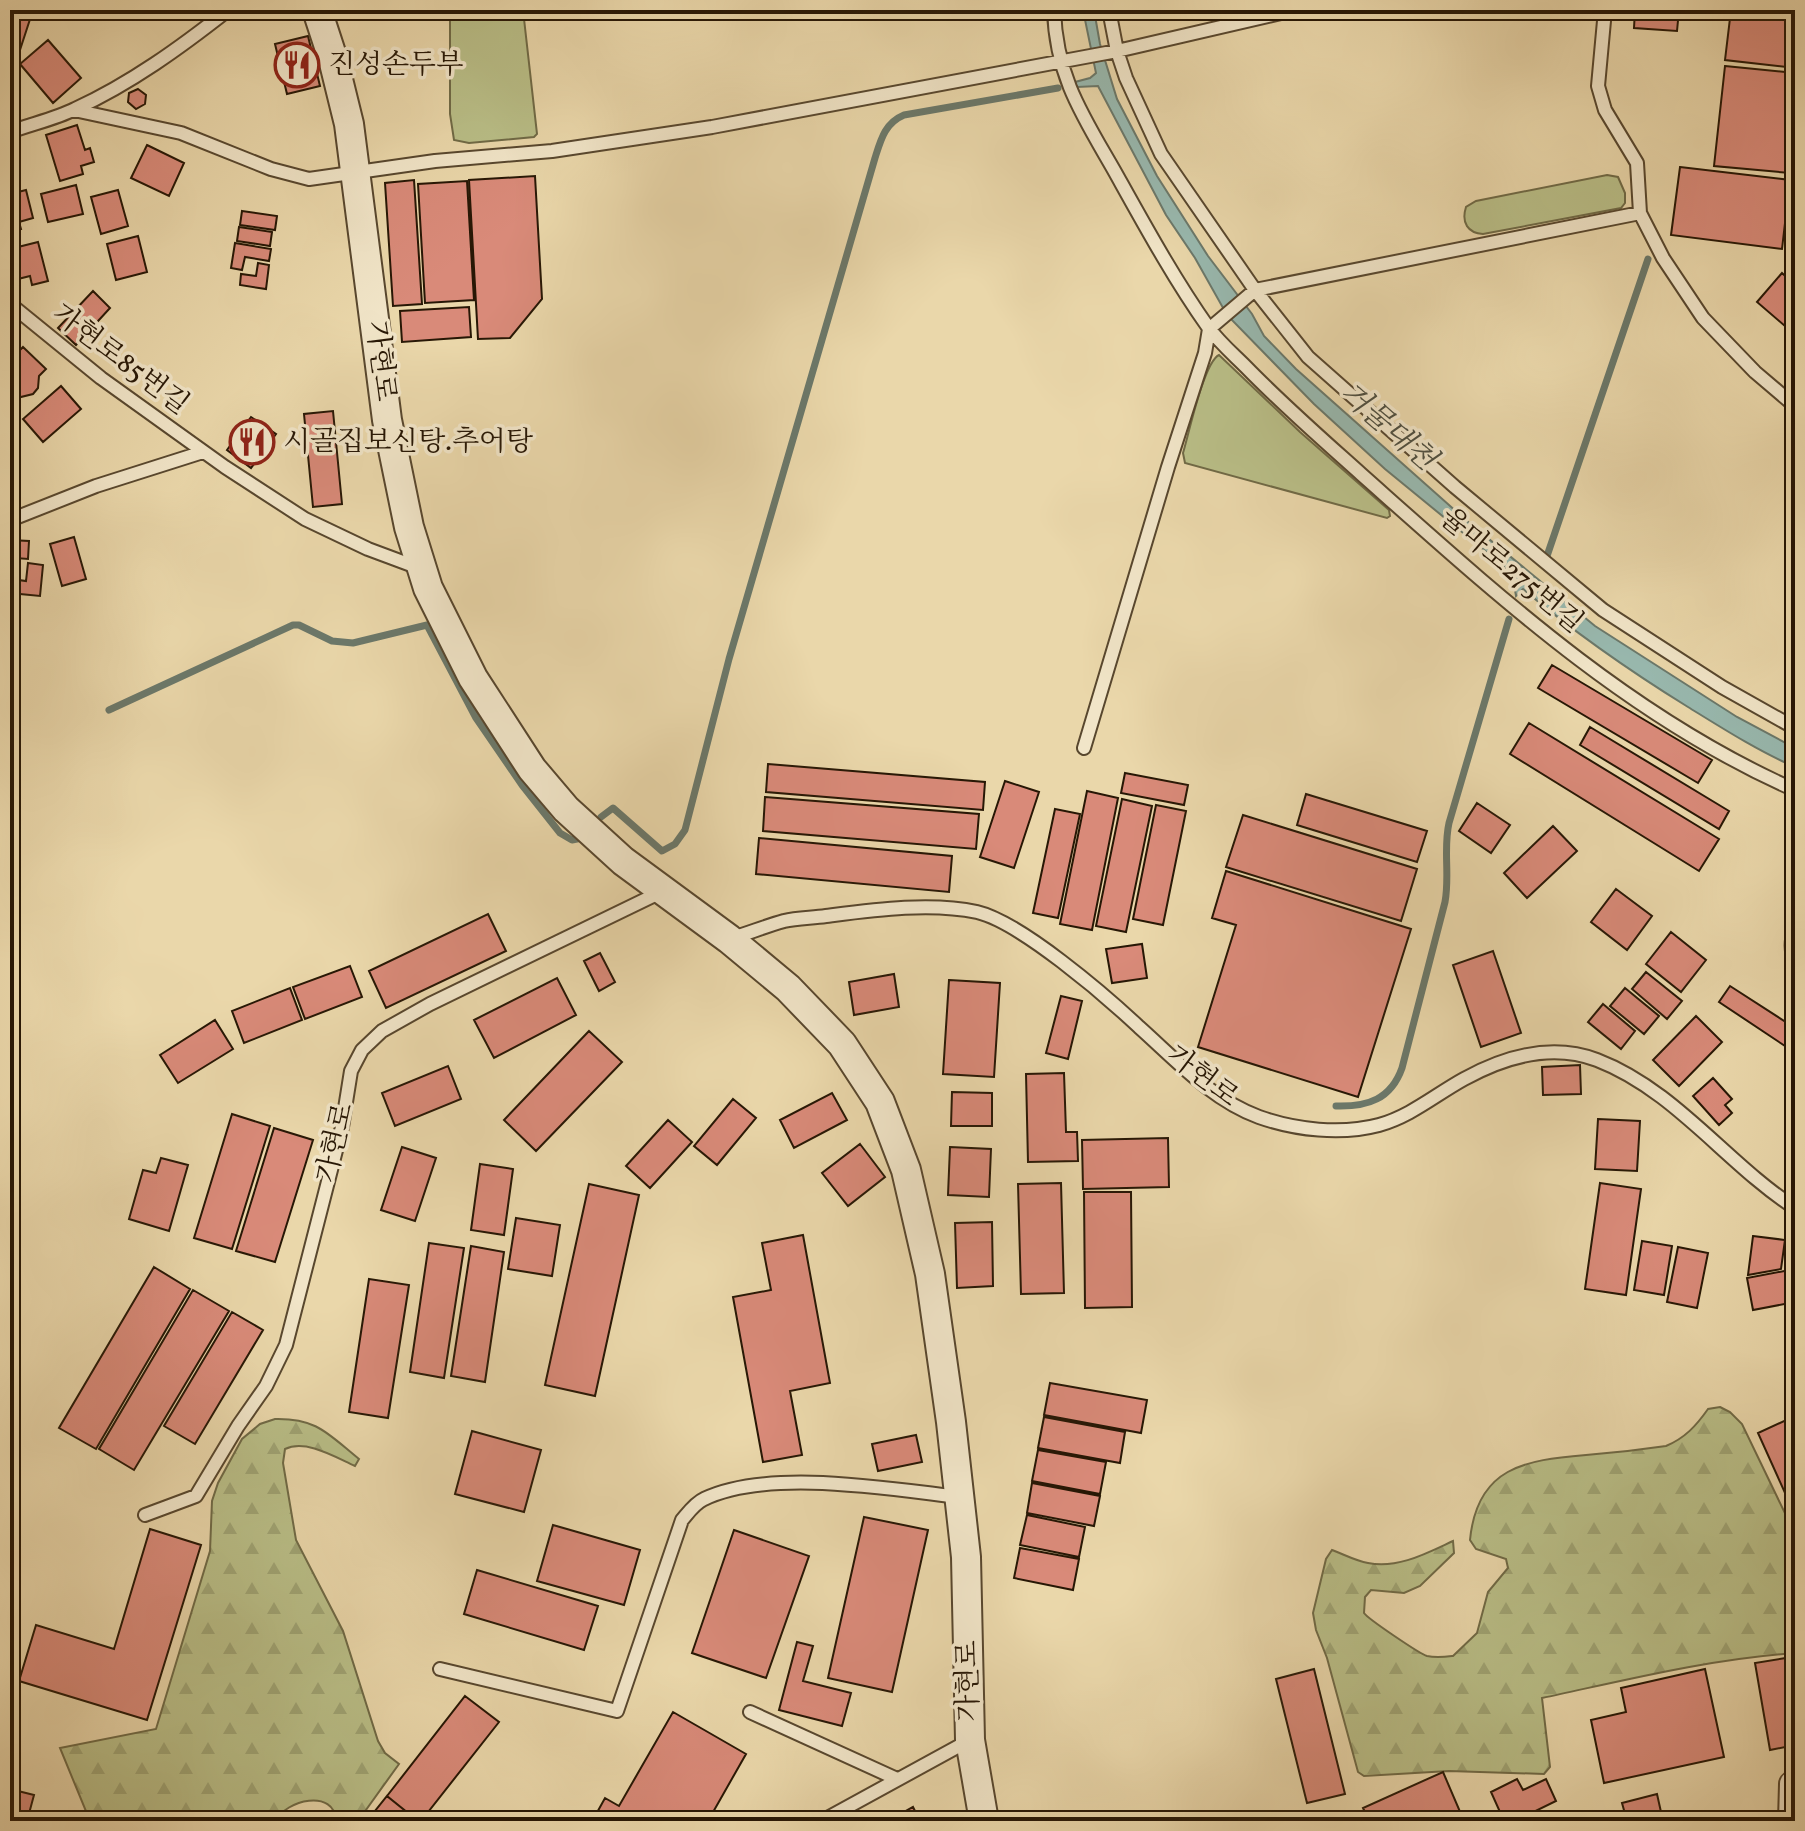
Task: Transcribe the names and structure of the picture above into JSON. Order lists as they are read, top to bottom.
{
  "streets": {
    "street": ["가현로"],
    "lane": ["가현로85번길", "율마로275번길"]
  },
  "crossings": [
    ["가현로85번길", "가현로"]
  ],
  "water": ["거물대천"],
  "places": {
    "restaurant": ["진성손두부", "시골집보신탕.추어탕"]
  }
}
